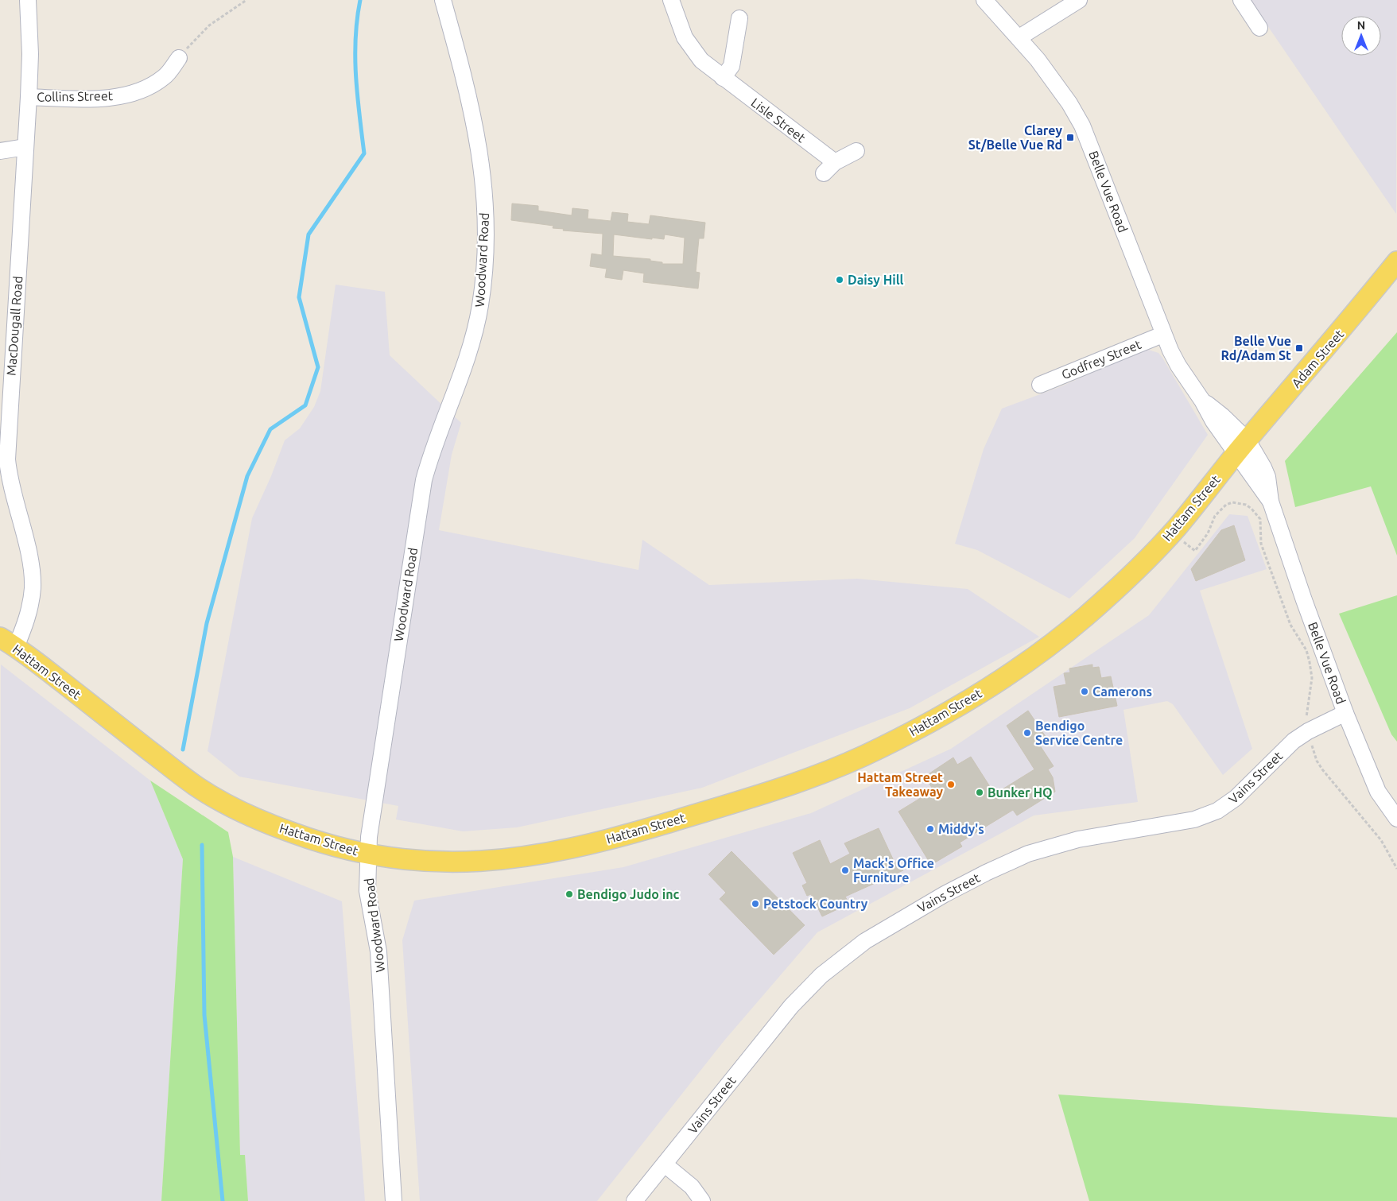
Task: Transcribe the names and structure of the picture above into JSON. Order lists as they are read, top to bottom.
{
  "streets": {
    "main road": ["Adam Street", "Hattam Street"],
    "street": [
      "Collins Street",
      "Lisle Street",
      "Belle Vue Road",
      "Woodward Road",
      "MacDougall Road",
      "Godfrey Street",
      "Vains Street"
    ]
  },
  "crossings": [
    ["Collins Street", "MacDougall Road"],
    ["Belle Vue Road", "Adam Street"],
    ["Belle Vue Road", "Godfrey Street"],
    ["Belle Vue Road", "Hattam Street"],
    ["Belle Vue Road", "Vains Street"],
    ["Woodward Road", "Hattam Street"],
    ["MacDougall Road", "Hattam Street"],
    ["Adam Street", "Hattam Street"]
  ],
  "places": {
    "transit": ["Clarey St/Belle Vue Rd", "Belle Vue Rd/Adam St"],
    "other": [
      "Daisy Hill",
      "Camerons",
      "Bendigo Service Centre",
      "Hattam Street Takeaway",
      "Bunker HQ",
      "Middy's",
      "Mack's Office Furniture",
      "Bendigo Judo inc",
      "Petstock Country"
    ]
  },
  "north": "top"
}
